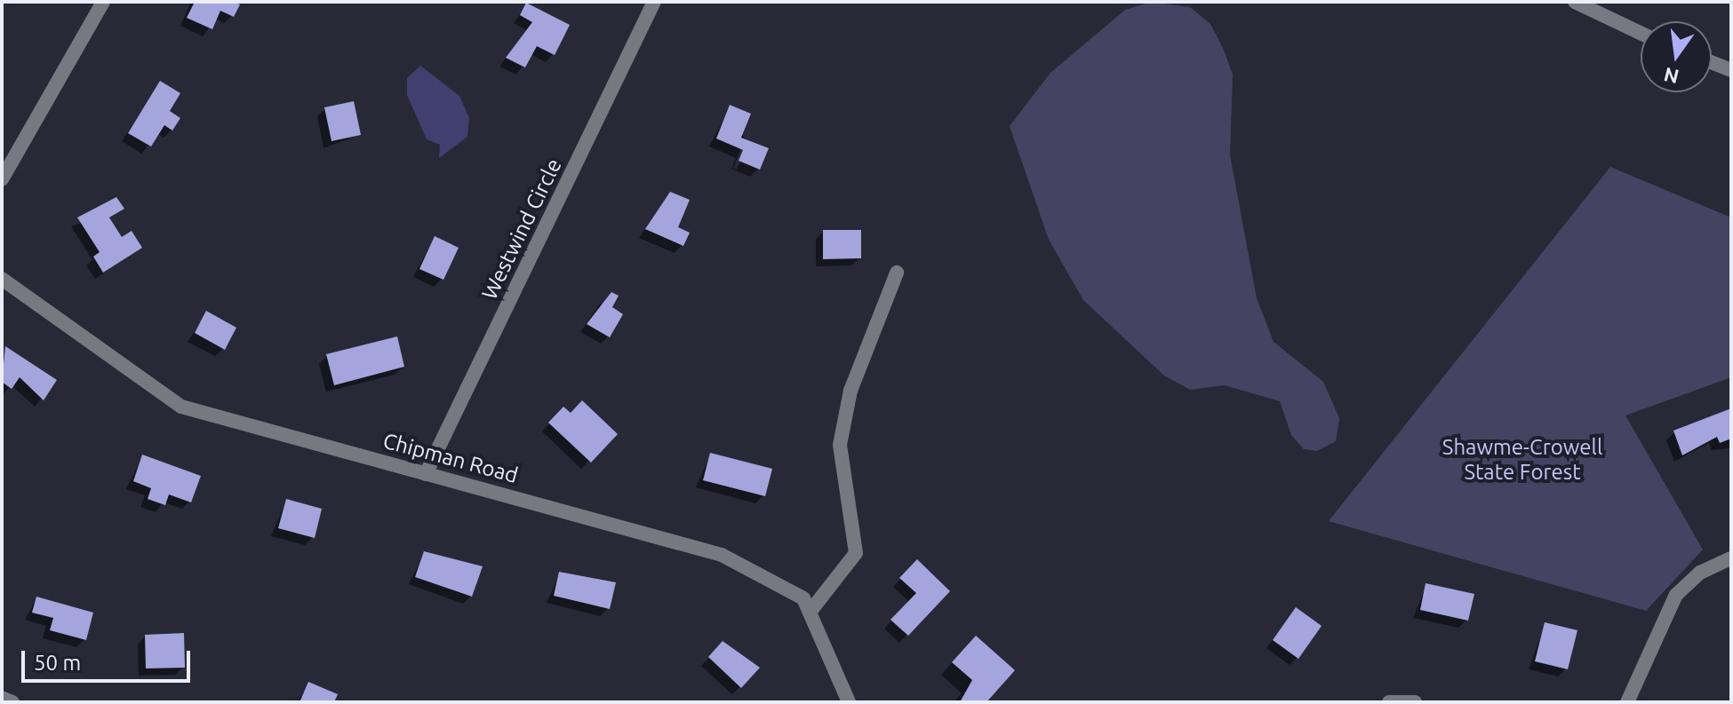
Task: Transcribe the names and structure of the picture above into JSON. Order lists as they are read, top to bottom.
{
  "streets": {
    "street": ["Westwind Circle", "Chipman Road"]
  },
  "crossings": [
    ["Westwind Circle", "Chipman Road"]
  ],
  "parks": ["Shawme-Crowell State Forest"],
  "scale_bar": "50 m",
  "north": "bottom"
}
